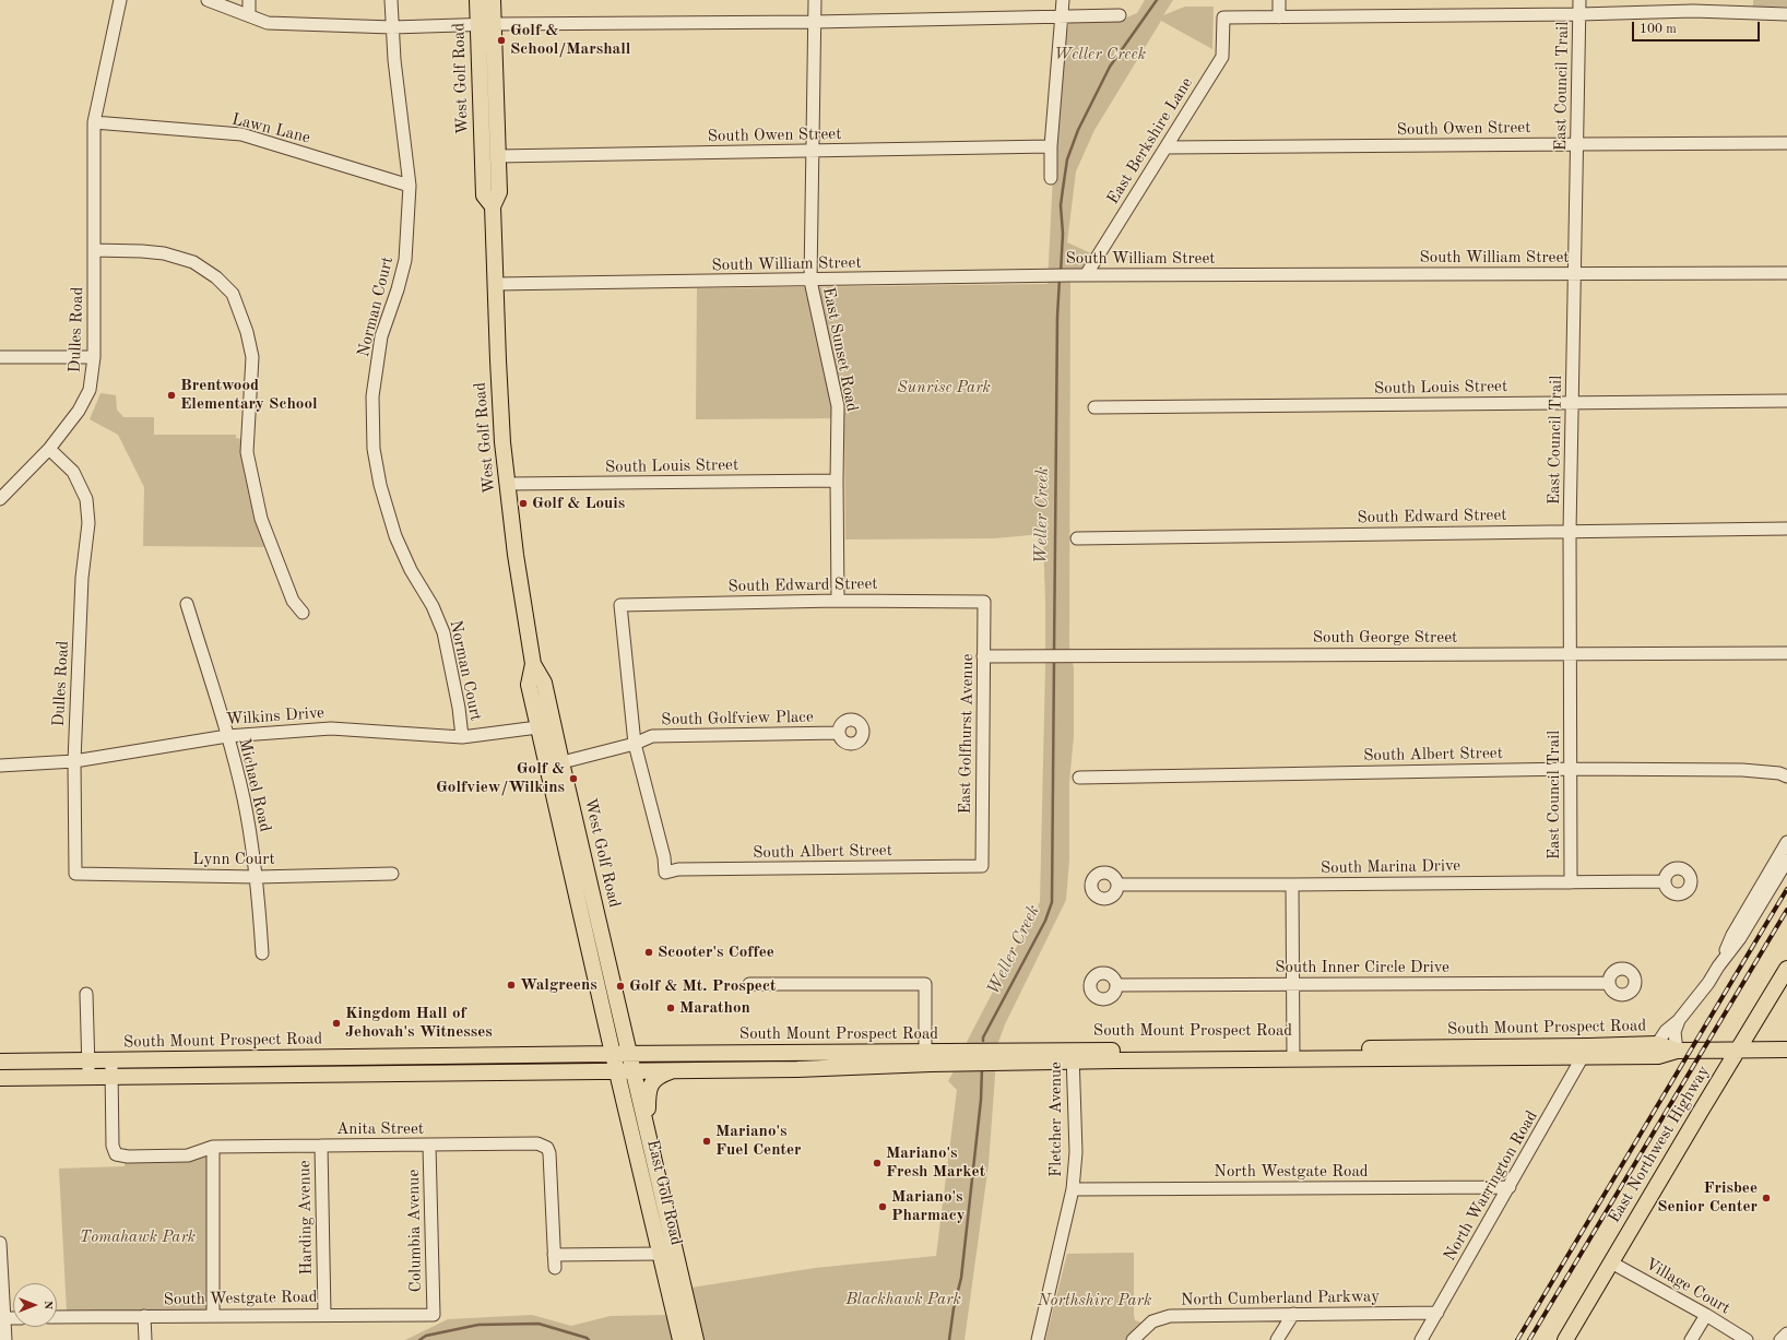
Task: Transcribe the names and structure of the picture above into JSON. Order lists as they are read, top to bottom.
{
  "streets": {
    "main road": [
      "West Golf Road",
      "South Mount Prospect Road",
      "East Northwest Highway",
      "East Golf Road"
    ],
    "street": [
      "East Council Trail",
      "Lawn Lane",
      "South Owen Street",
      "East Berkshire Lane",
      "South William Street",
      "Norman Court",
      "Dulles Road",
      "East Sunset Road",
      "South Louis Street",
      "South Edward Street",
      "South George Street",
      "Wilkins Drive",
      "South Golfview Place",
      "East Golfhurst Avenue",
      "South Albert Street",
      "Michael Road",
      "Lynn Court",
      "South Marina Drive",
      "South Inner Circle Drive",
      "Fletcher Avenue",
      "Anita Street",
      "North Westgate Road",
      "North Warrington Road",
      "Harding Avenue",
      "Columbia Avenue",
      "Village Court",
      "South Westgate Road",
      "North Cumberland Parkway"
    ]
  },
  "crossings": [
    ["West Golf Road", "South Owen Street"],
    ["West Golf Road", "South William Street"],
    ["West Golf Road", "South Louis Street"],
    ["West Golf Road", "Wilkins Drive"],
    ["West Golf Road", "South Golfview Place"],
    ["West Golf Road", "South Mount Prospect Road"],
    ["West Golf Road", "East Golf Road"],
    ["East Council Trail", "South Owen Street"],
    ["East Council Trail", "South William Street"],
    ["East Council Trail", "South Louis Street"],
    ["East Council Trail", "South Edward Street"],
    ["East Council Trail", "South George Street"],
    ["East Council Trail", "South Albert Street"],
    ["East Council Trail", "South Marina Drive"],
    ["Lawn Lane", "Norman Court"],
    ["Lawn Lane", "Dulles Road"],
    ["South Owen Street", "East Berkshire Lane"],
    ["South Owen Street", "East Sunset Road"],
    ["East Berkshire Lane", "South William Street"],
    ["South William Street", "East Sunset Road"],
    ["Norman Court", "Wilkins Drive"],
    ["Dulles Road", "Wilkins Drive"],
    ["Dulles Road", "Lynn Court"],
    ["East Sunset Road", "South Louis Street"],
    ["East Sunset Road", "South Edward Street"],
    ["South Edward Street", "South Golfview Place"],
    ["South Edward Street", "East Golfhurst Avenue"],
    ["South Edward Street", "South Albert Street"],
    ["South George Street", "East Golfhurst Avenue"],
    ["Wilkins Drive", "Michael Road"],
    ["South Golfview Place", "South Albert Street"],
    ["East Golfhurst Avenue", "South Albert Street"],
    ["Michael Road", "Lynn Court"],
    ["South Mount Prospect Road", "Fletcher Avenue"],
    ["South Mount Prospect Road", "Anita Street"],
    ["South Mount Prospect Road", "East Northwest Highway"],
    ["South Mount Prospect Road", "North Warrington Road"],
    ["South Mount Prospect Road", "East Golf Road"],
    ["Fletcher Avenue", "North Westgate Road"],
    ["Anita Street", "Harding Avenue"],
    ["Anita Street", "Columbia Avenue"],
    ["East Northwest Highway", "Village Court"],
    ["North Westgate Road", "North Warrington Road"],
    ["North Warrington Road", "North Cumberland Parkway"],
    ["Harding Avenue", "South Westgate Road"],
    ["Columbia Avenue", "South Westgate Road"]
  ],
  "water": ["Weller Creek"],
  "parks": [
    "Weller Creek",
    "Sunrise Park",
    "Tomahawk Park",
    "Blackhawk Park",
    "Northshire Park"
  ],
  "places": [
    "Golf & School/Marshall",
    "Brentwood Elementary School",
    "Golf & Louis",
    "Golf & Golfview/Wilkins",
    "Scooter's Coffee",
    "Walgreens",
    "Golf & Mt. Prospect",
    "Marathon",
    "Kingdom Hall of Jehovah's Witnesses",
    "Mariano's Fuel Center",
    "Mariano's Fresh Market",
    "Frisbee Senior Center",
    "Mariano's Pharmacy"
  ],
  "scale_bar": "100 m",
  "north": "right"
}
